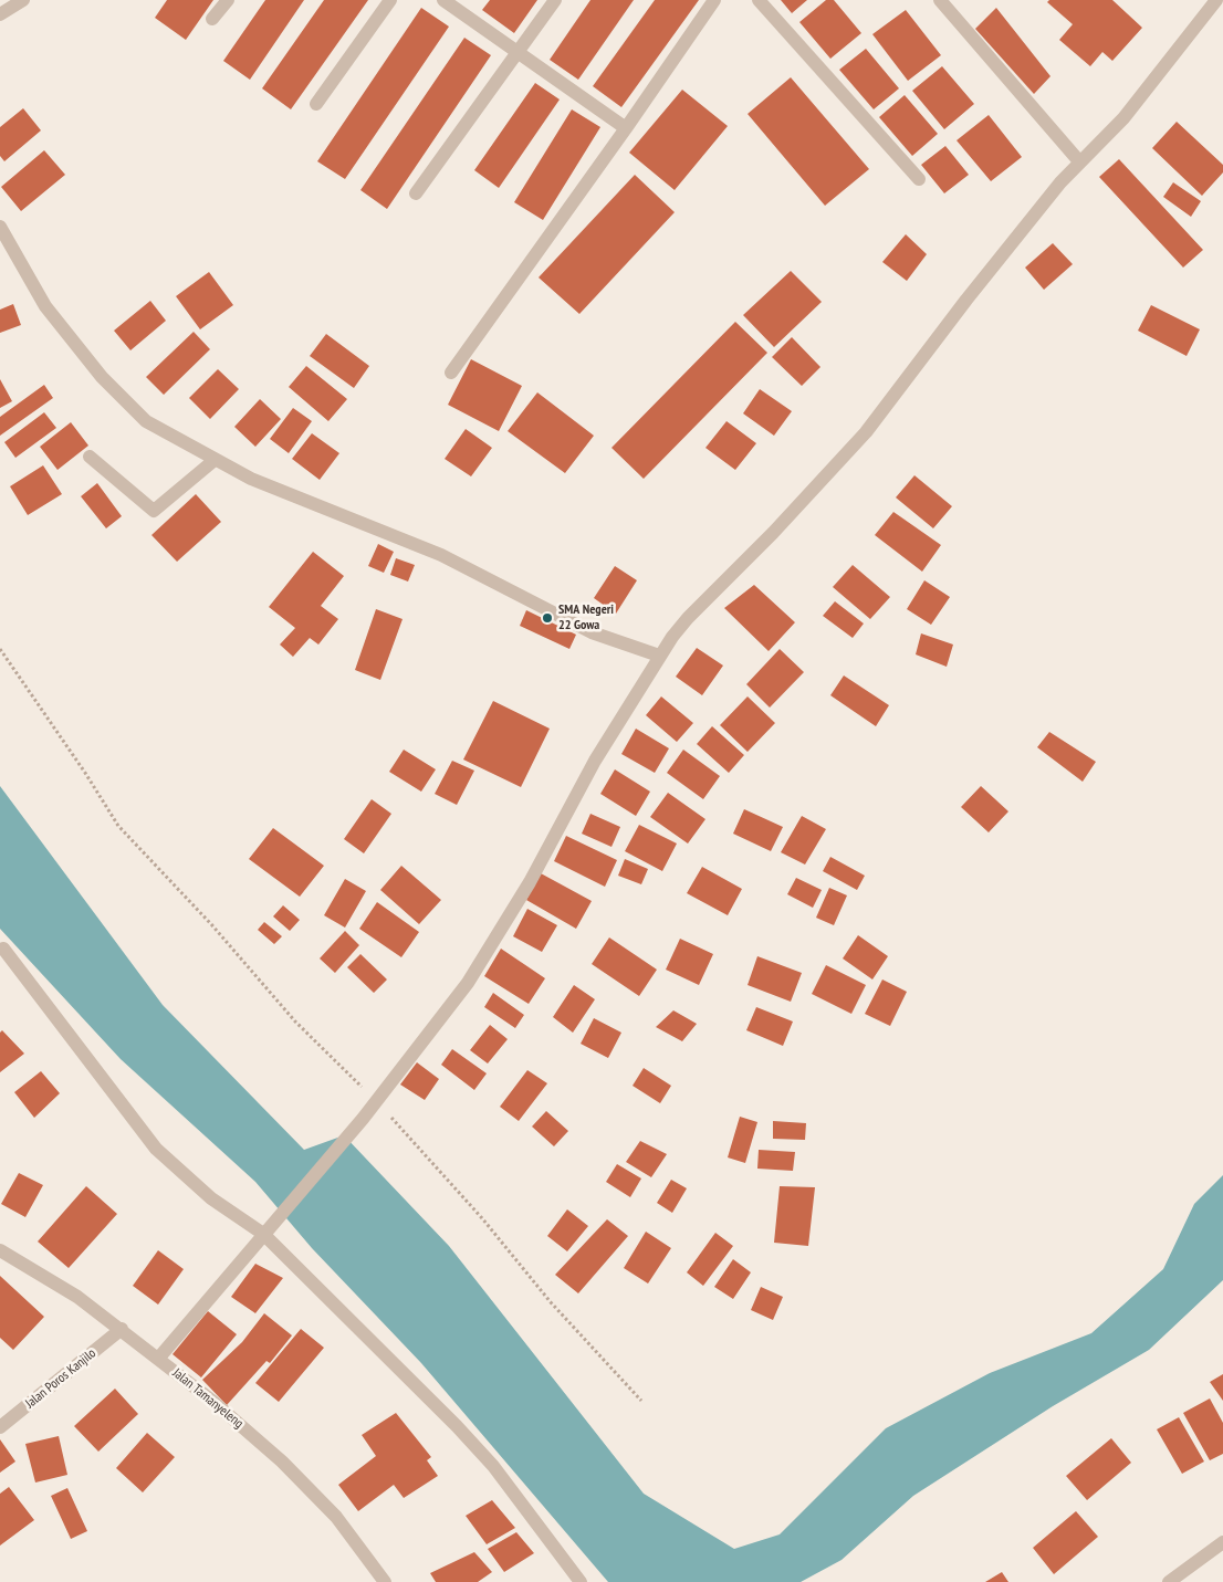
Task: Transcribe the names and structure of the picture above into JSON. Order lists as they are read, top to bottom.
{
  "streets": {
    "street": ["Jalan Poros Kanjilo", "Jalan Tamanyeleng"]
  },
  "crossings": [
    ["Jalan Poros Kanjilo", "Jalan Tamanyeleng"]
  ],
  "places": ["SMA Negeri 22 Gowa"]
}
